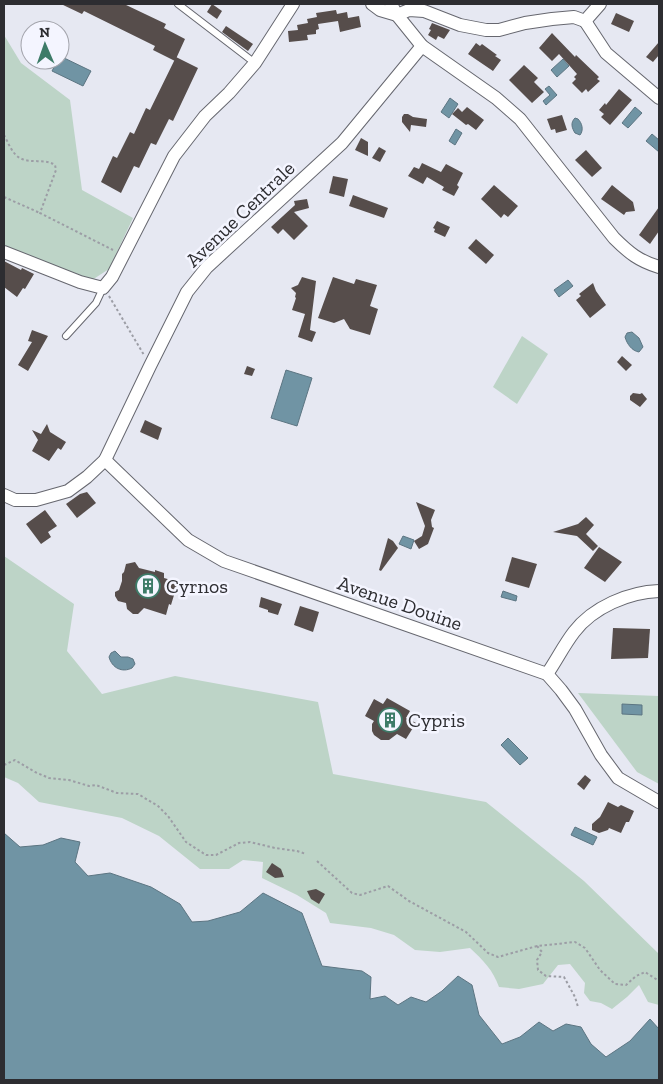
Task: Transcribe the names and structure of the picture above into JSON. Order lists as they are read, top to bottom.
{
  "streets": {
    "street": ["Avenue Centrale", "Avenue Douine"]
  },
  "crossings": [
    ["Avenue Centrale", "Avenue Douine"]
  ],
  "places": {
    "building": ["Cyrnos", "Cypris"]
  },
  "north": "top"
}
